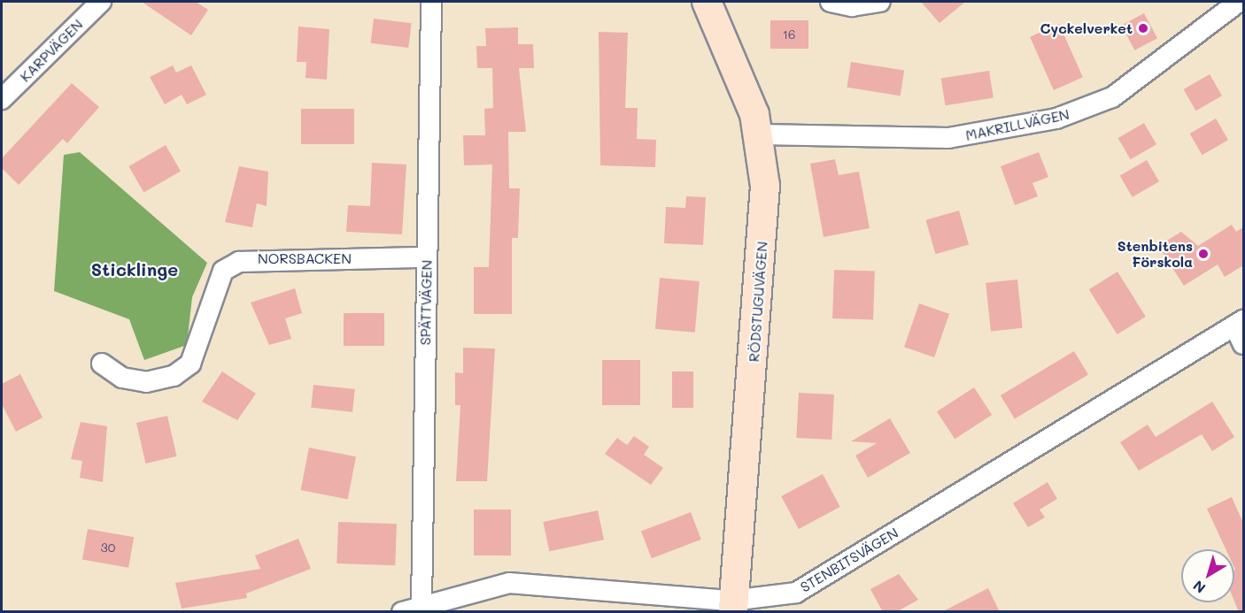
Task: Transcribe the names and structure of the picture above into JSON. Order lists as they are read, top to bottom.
{
  "streets": {
    "street": [
      "KARPVÄGEN",
      "MAKRILLVÄGEN",
      "NORSBACKEN",
      "RÖDSTUGUVÄGEN",
      "SPÄTTVÄGEN",
      "STENBITSVÄGEN"
    ]
  },
  "crossings": [
    ["MAKRILLVÄGEN", "RÖDSTUGUVÄGEN"],
    ["NORSBACKEN", "SPÄTTVÄGEN"],
    ["RÖDSTUGUVÄGEN", "STENBITSVÄGEN"],
    ["SPÄTTVÄGEN", "STENBITSVÄGEN"]
  ],
  "districts": ["Sticklinge"],
  "places": ["Cyckelverket", "Stenbitens Förskola"],
  "house_numbers": ["16", "30"],
  "north": "bottom left"
}
